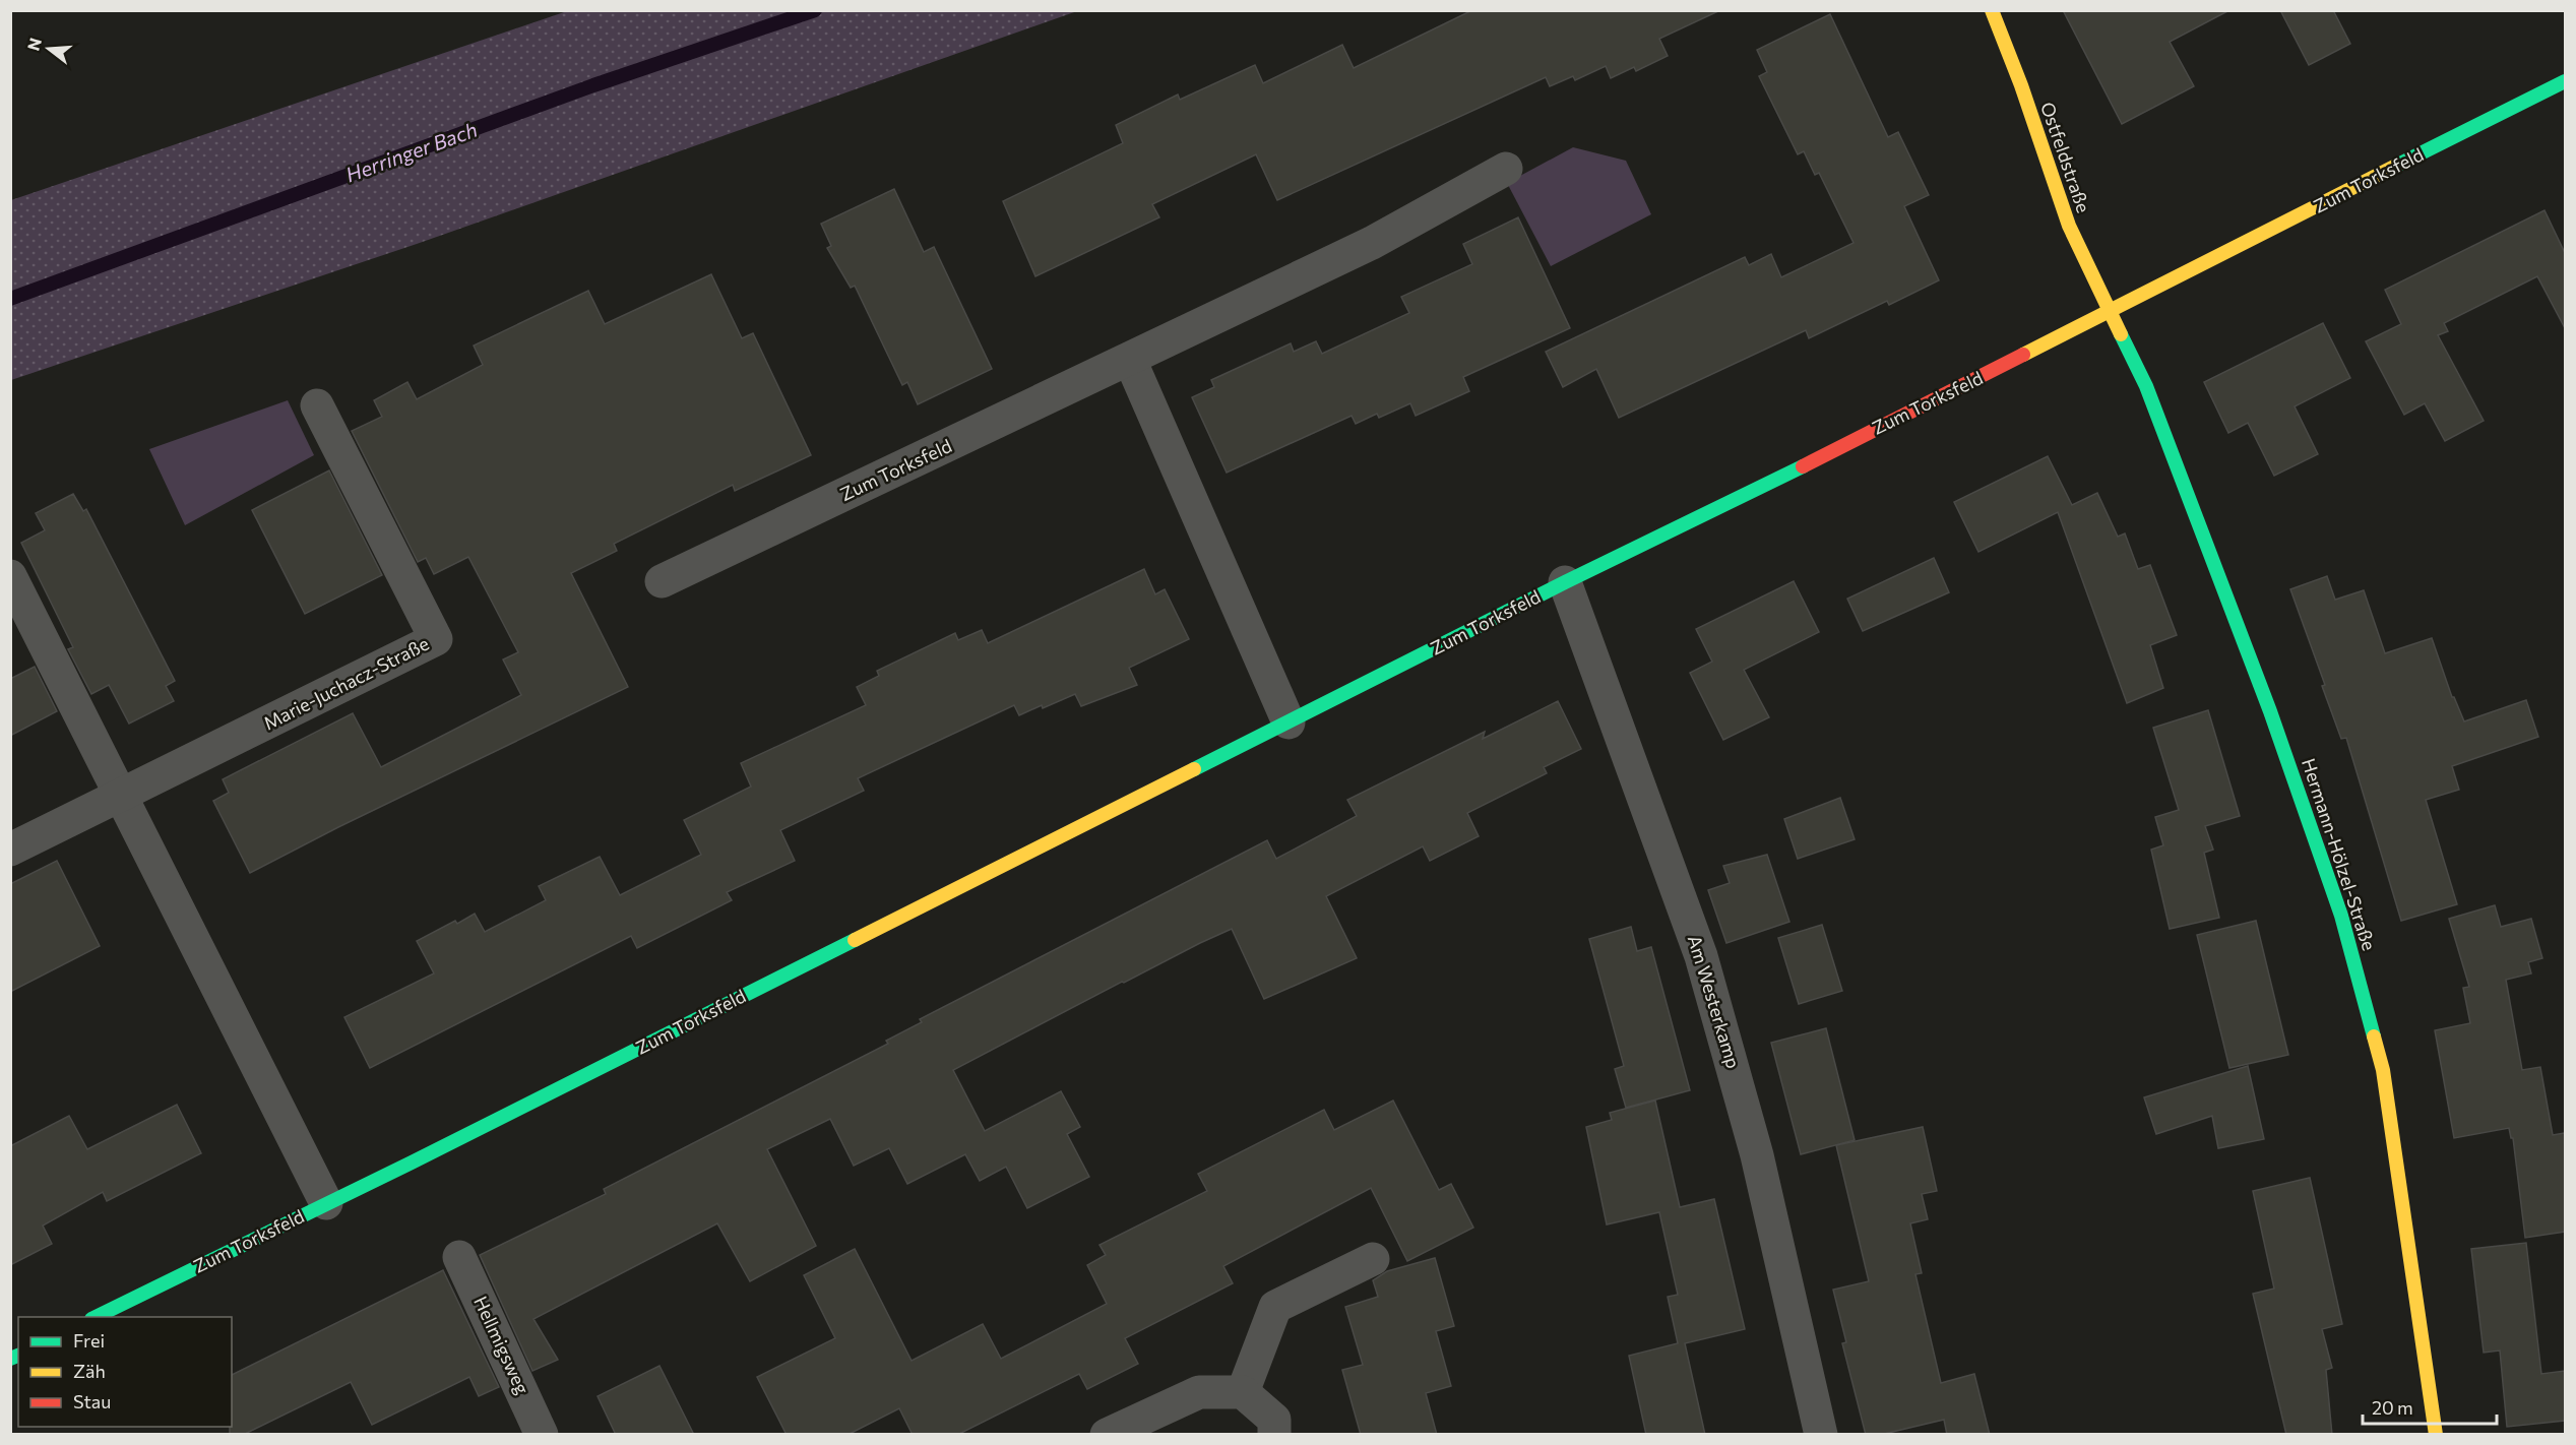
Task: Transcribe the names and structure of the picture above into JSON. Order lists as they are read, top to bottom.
{
  "streets": {
    "main road": ["Ostfeldstraße", "Zum Torksfeld", "Hermann-Hölzel-Straße"],
    "street": ["Marie-Juchacz-Straße", "Am Westerkamp", "Hellmigsweg"]
  },
  "crossings": [
    ["Ostfeldstraße", "Zum Torksfeld"],
    ["Ostfeldstraße", "Hermann-Hölzel-Straße"],
    ["Zum Torksfeld", "Hermann-Hölzel-Straße"],
    ["Zum Torksfeld", "Am Westerkamp"]
  ],
  "water": ["Herringer Bach"],
  "legend": ["Frei", "Zäh", "Stau"],
  "scale_bar": "20 m",
  "north": "left"
}
